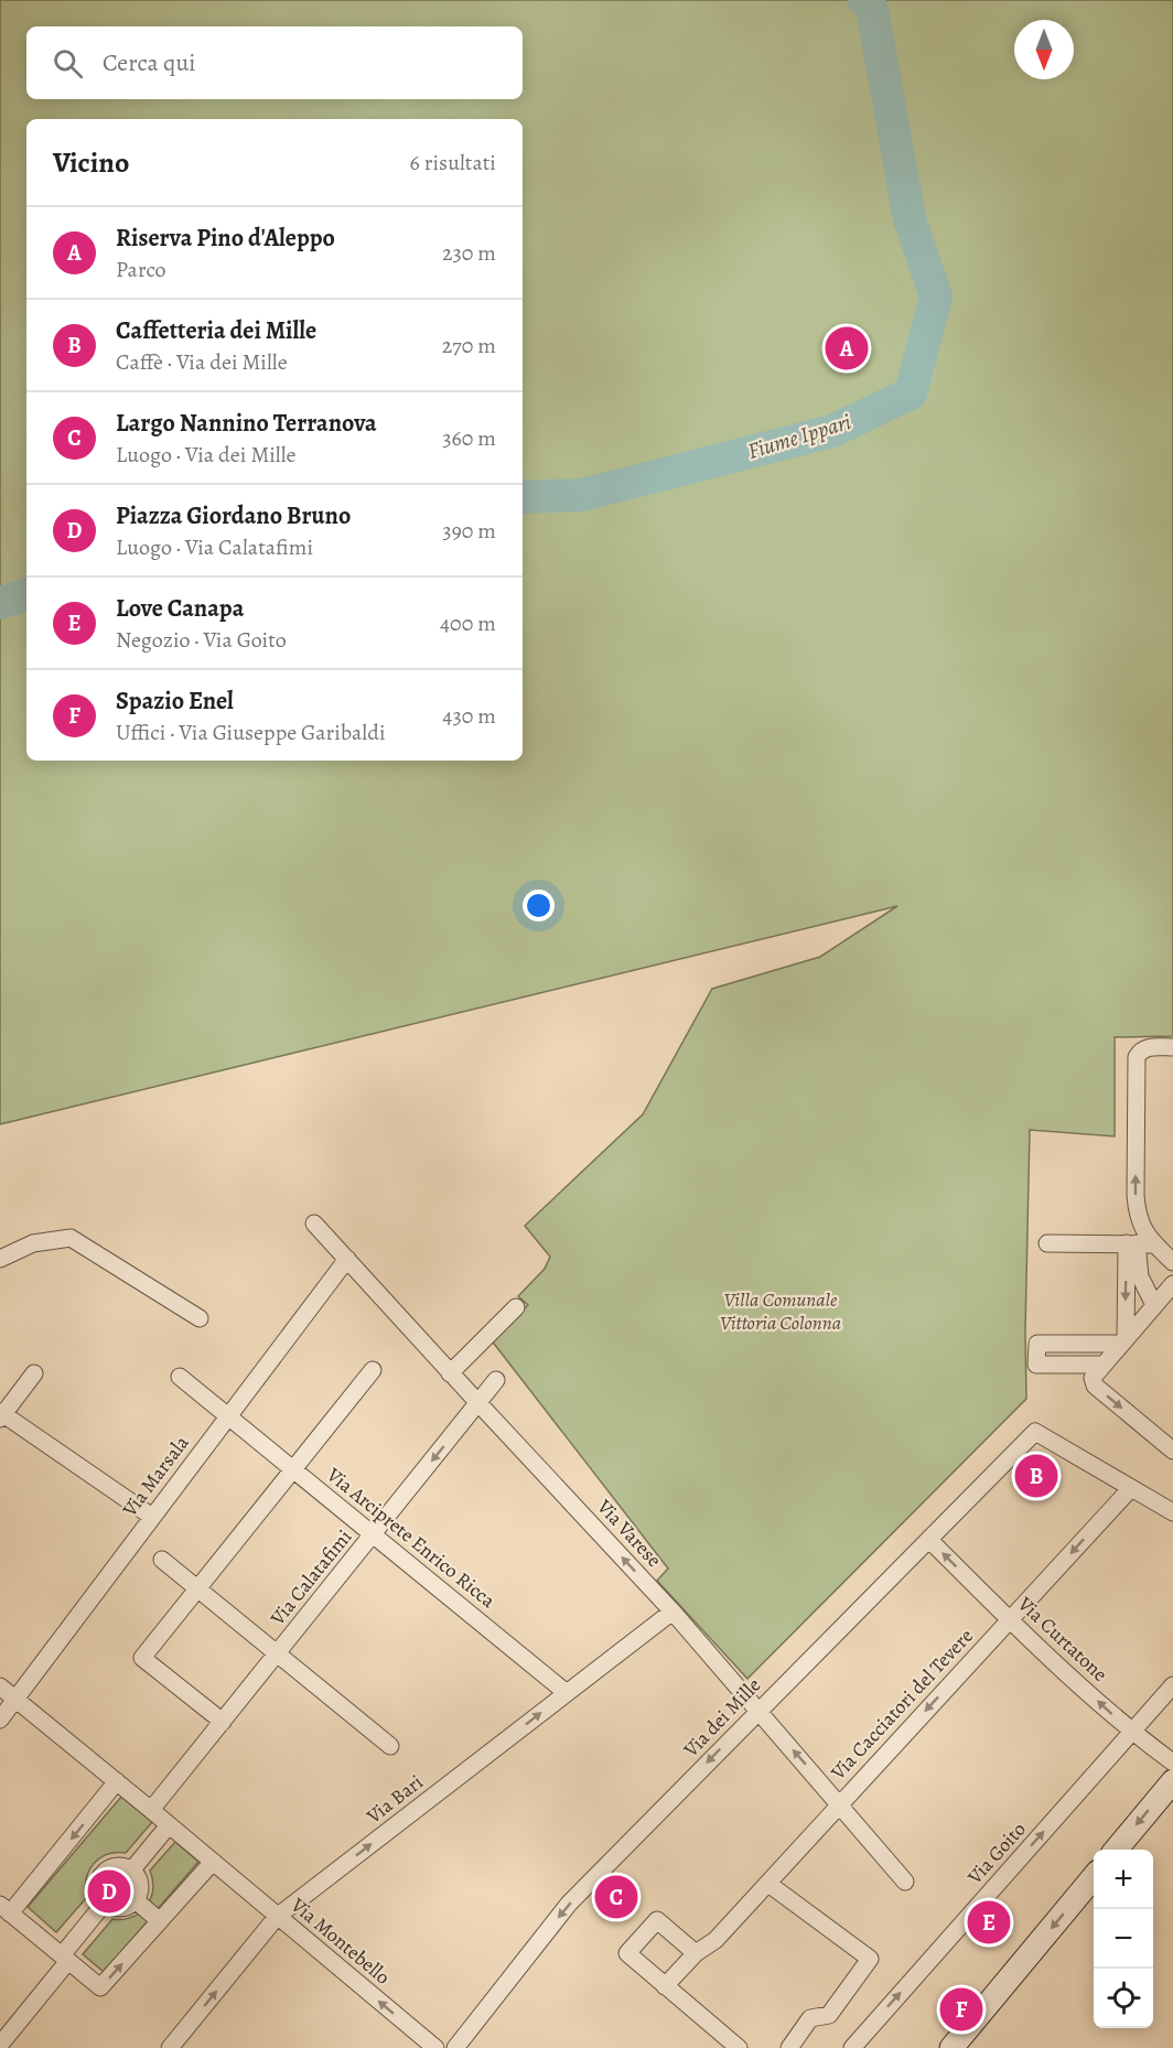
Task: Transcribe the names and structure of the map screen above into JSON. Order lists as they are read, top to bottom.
{
  "streets": {
    "street": [
      "Via Marsala",
      "Via Varese",
      "Via Arciprete Enrico Ricca",
      "Via Calatafimi",
      "Via Curtatone",
      "Via Cacciatori del Tevere",
      "Via dei Mille",
      "Via Bari",
      "Via Goito",
      "Via Montebello"
    ]
  },
  "crossings": [
    ["Via Marsala", "Via Varese"],
    ["Via Marsala", "Via Arciprete Enrico Ricca"],
    ["Via Varese", "Via Calatafimi"],
    ["Via Varese", "Via Cacciatori del Tevere"],
    ["Via Varese", "Via dei Mille"],
    ["Via Varese", "Via Bari"],
    ["Via Arciprete Enrico Ricca", "Via Calatafimi"],
    ["Via Arciprete Enrico Ricca", "Via Bari"],
    ["Via Calatafimi", "Via Montebello"],
    ["Via Curtatone", "Via Cacciatori del Tevere"],
    ["Via Curtatone", "Via dei Mille"],
    ["Via Curtatone", "Via Goito"],
    ["Via Cacciatori del Tevere", "Via dei Mille"],
    ["Via Bari", "Via Montebello"]
  ],
  "one_way": [
    "Via Varese",
    "Via Curtatone",
    "Via Cacciatori del Tevere",
    "Via dei Mille",
    "Via Goito",
    "Via Montebello"
  ],
  "water": ["Fiume Ippari"],
  "parks": ["Villa Comunale Vittoria Colonna"],
  "north": "bottom",
  "page": {
    "search": "Cerca qui",
    "heading": ["Vicino", "6 risultati"],
    "list": [
      {
        "mark": "A",
        "name": "Riserva Pino d'Aleppo",
        "note": "Parco",
        "value": "230 m"
      },
      {
        "mark": "B",
        "name": "Caffetteria dei Mille",
        "note": "Caffè · Via dei Mille",
        "value": "270 m"
      },
      {
        "mark": "C",
        "name": "Largo Nannino Terranova",
        "note": "Luogo · Via dei Mille",
        "value": "360 m"
      },
      {
        "mark": "D",
        "name": "Piazza Giordano Bruno",
        "note": "Luogo · Via Calatafimi",
        "value": "390 m"
      },
      {
        "mark": "E",
        "name": "Love Canapa",
        "note": "Negozio · Via Goito",
        "value": "400 m"
      },
      {
        "mark": "F",
        "name": "Spazio Enel",
        "note": "Uffici · Via Giuseppe Garibaldi",
        "value": "430 m"
      }
    ],
    "pins": [
      "A",
      "B",
      "D",
      "C",
      "E",
      "F"
    ],
    "map_buttons": ["+", "−"]
  }
}
